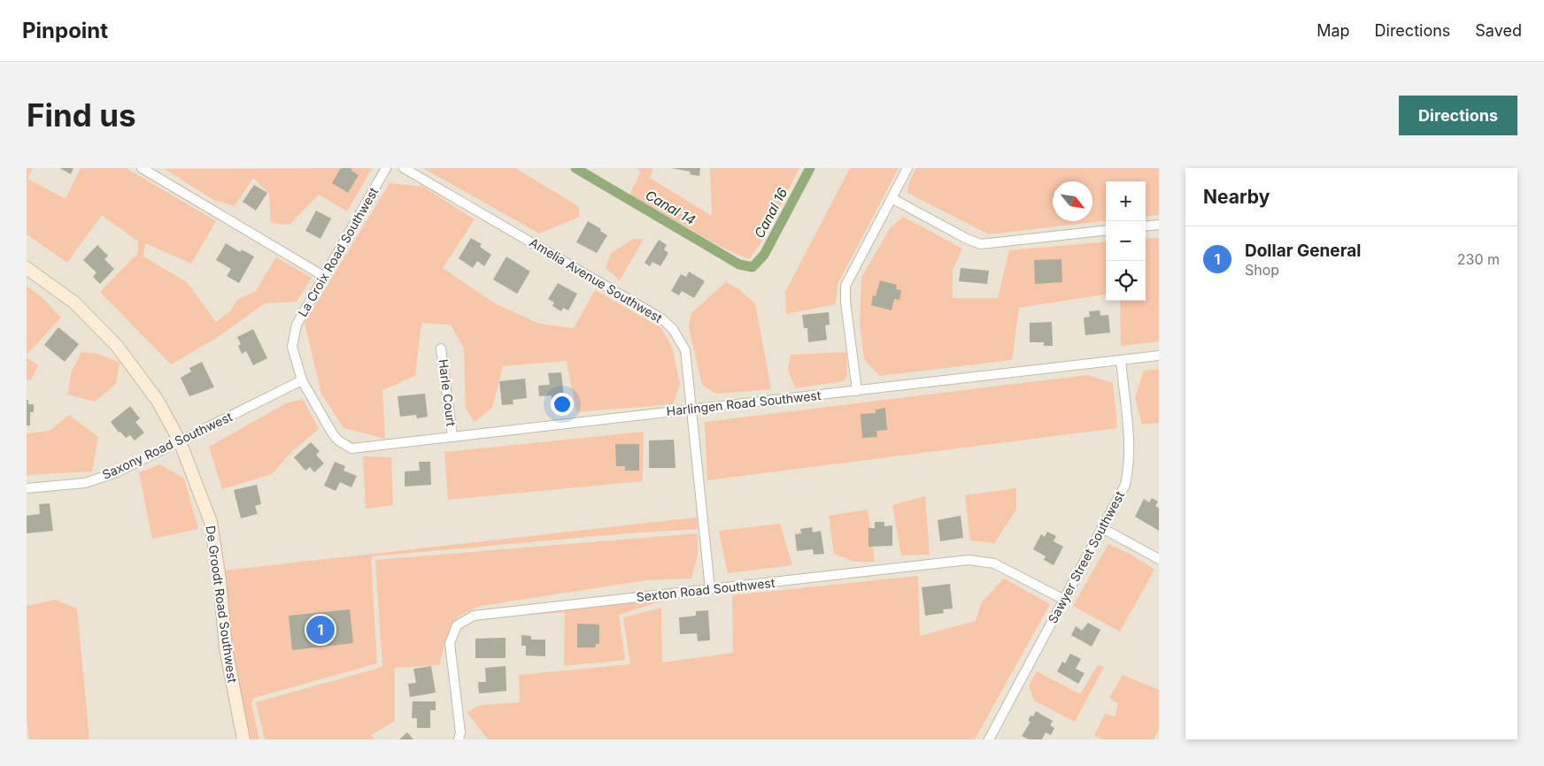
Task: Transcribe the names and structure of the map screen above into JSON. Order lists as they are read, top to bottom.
{
  "streets": {
    "street": [
      "La Croix Road Southwest",
      "Amelia Avenue Southwest",
      "Harle Court",
      "Harlingen Road Southwest",
      "Saxony Road Southwest",
      "Sawyer Street Southwest",
      "Sexton Road Southwest",
      "De Groodt Road Southwest"
    ]
  },
  "crossings": [
    ["La Croix Road Southwest", "Harlingen Road Southwest"],
    ["La Croix Road Southwest", "Saxony Road Southwest"],
    ["Amelia Avenue Southwest", "Harlingen Road Southwest"],
    ["Amelia Avenue Southwest", "Sexton Road Southwest"],
    ["Harle Court", "Harlingen Road Southwest"],
    ["Harlingen Road Southwest", "Sawyer Street Southwest"],
    ["Saxony Road Southwest", "De Groodt Road Southwest"],
    ["Sawyer Street Southwest", "Sexton Road Southwest"]
  ],
  "water": ["Canal 14", "Canal 16"],
  "north": "bottom right",
  "page": {
    "header": "Pinpoint",
    "nav": ["Map", "Directions", "Saved"],
    "buttons": "Directions",
    "title": "Find us",
    "heading": "Nearby",
    "map_buttons": ["+", "−"],
    "list": [
      {
        "mark": "1",
        "name": "Dollar General",
        "note": "Shop",
        "value": "230 m"
      }
    ],
    "pins": "1"
  }
}
